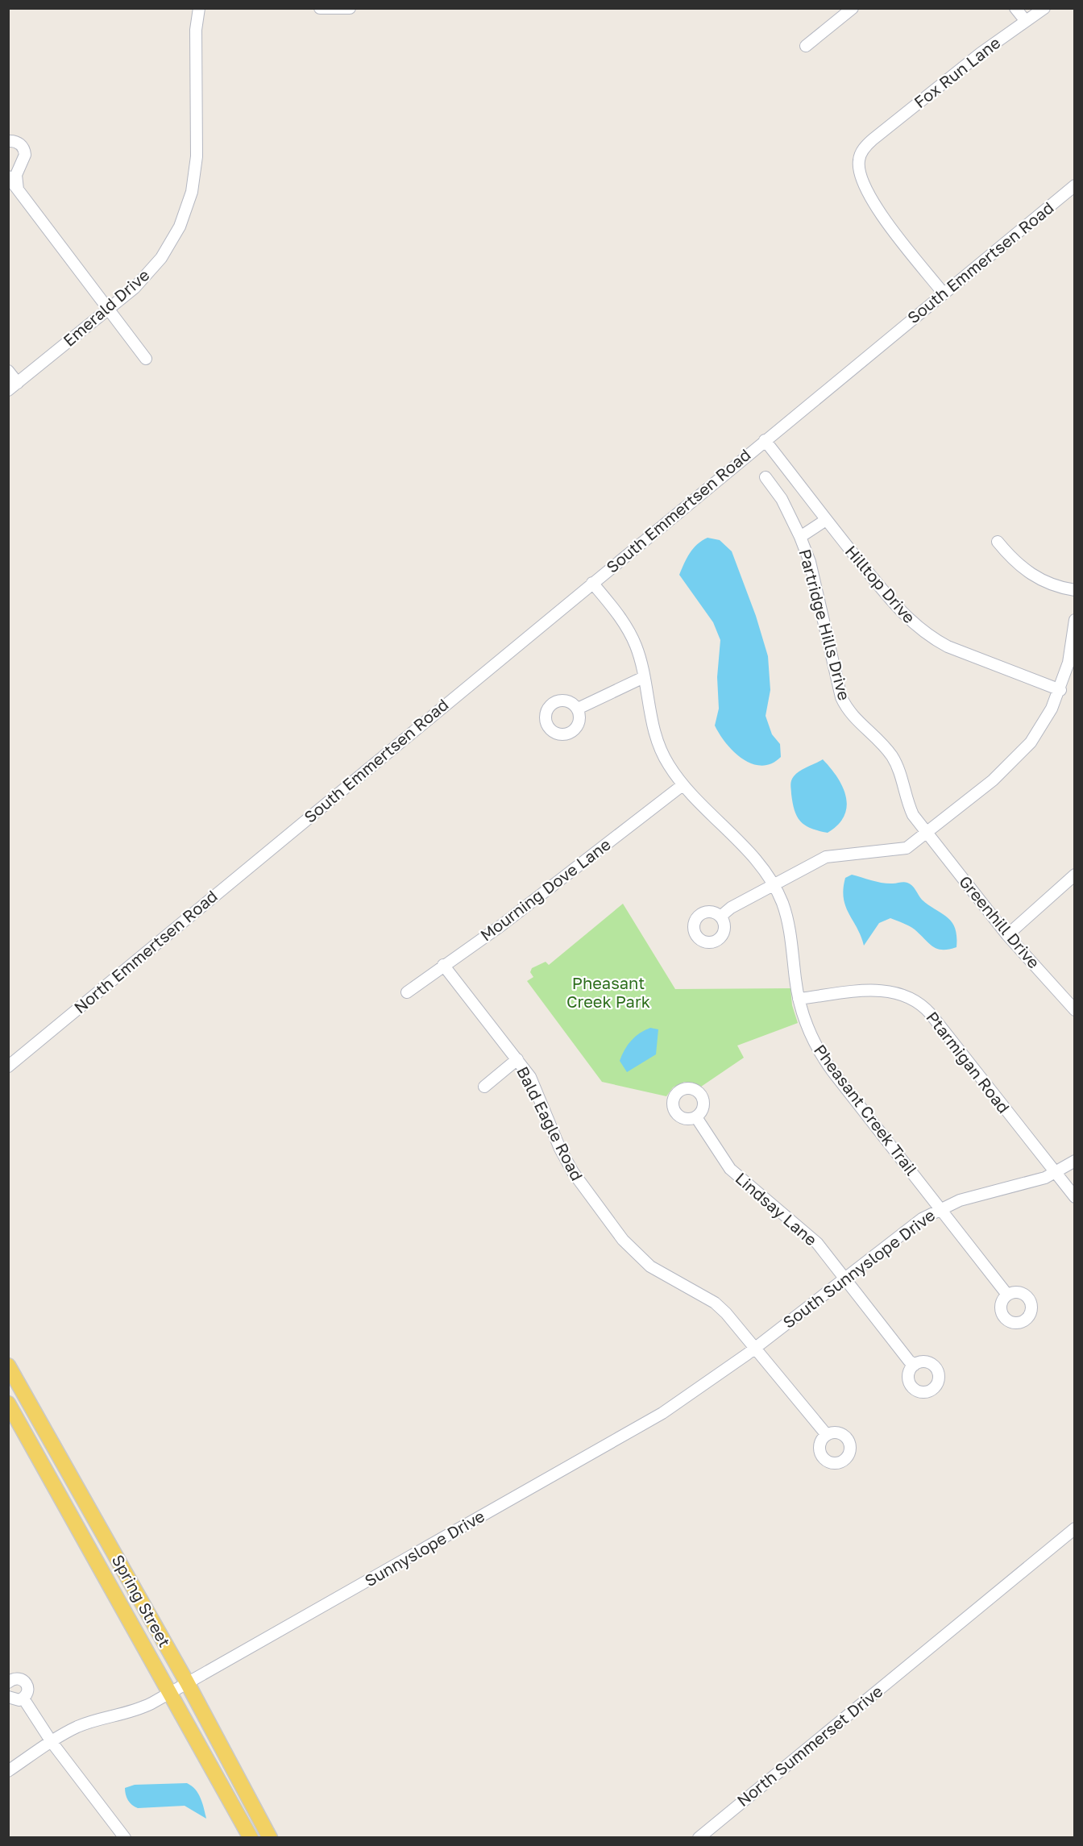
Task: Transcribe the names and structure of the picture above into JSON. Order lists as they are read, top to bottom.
{
  "streets": {
    "main road": ["Spring Street"],
    "street": [
      "Fox Run Lane",
      "South Emmertsen Road",
      "Emerald Drive",
      "Hilltop Drive",
      "Partridge Hills Drive",
      "Mourning Dove Lane",
      "Greenhill Drive",
      "North Emmertsen Road",
      "Ptarmigan Road",
      "Pheasant Creek Trail",
      "Bald Eagle Road",
      "Lindsay Lane",
      "South Sunnyslope Drive",
      "Sunnyslope Drive",
      "North Summerset Drive"
    ]
  },
  "crossings": [
    ["Fox Run Lane", "South Emmertsen Road"],
    ["South Emmertsen Road", "Hilltop Drive"],
    ["South Emmertsen Road", "North Emmertsen Road"],
    ["South Emmertsen Road", "Pheasant Creek Trail"],
    ["Hilltop Drive", "Partridge Hills Drive"],
    ["Partridge Hills Drive", "Greenhill Drive"],
    ["Mourning Dove Lane", "Pheasant Creek Trail"],
    ["Mourning Dove Lane", "Bald Eagle Road"],
    ["Ptarmigan Road", "Pheasant Creek Trail"],
    ["Ptarmigan Road", "South Sunnyslope Drive"],
    ["Pheasant Creek Trail", "South Sunnyslope Drive"],
    ["Bald Eagle Road", "South Sunnyslope Drive"],
    ["Lindsay Lane", "South Sunnyslope Drive"],
    ["South Sunnyslope Drive", "Sunnyslope Drive"],
    ["Sunnyslope Drive", "Spring Street"]
  ],
  "parks": ["Pheasant Creek Park"]
}
